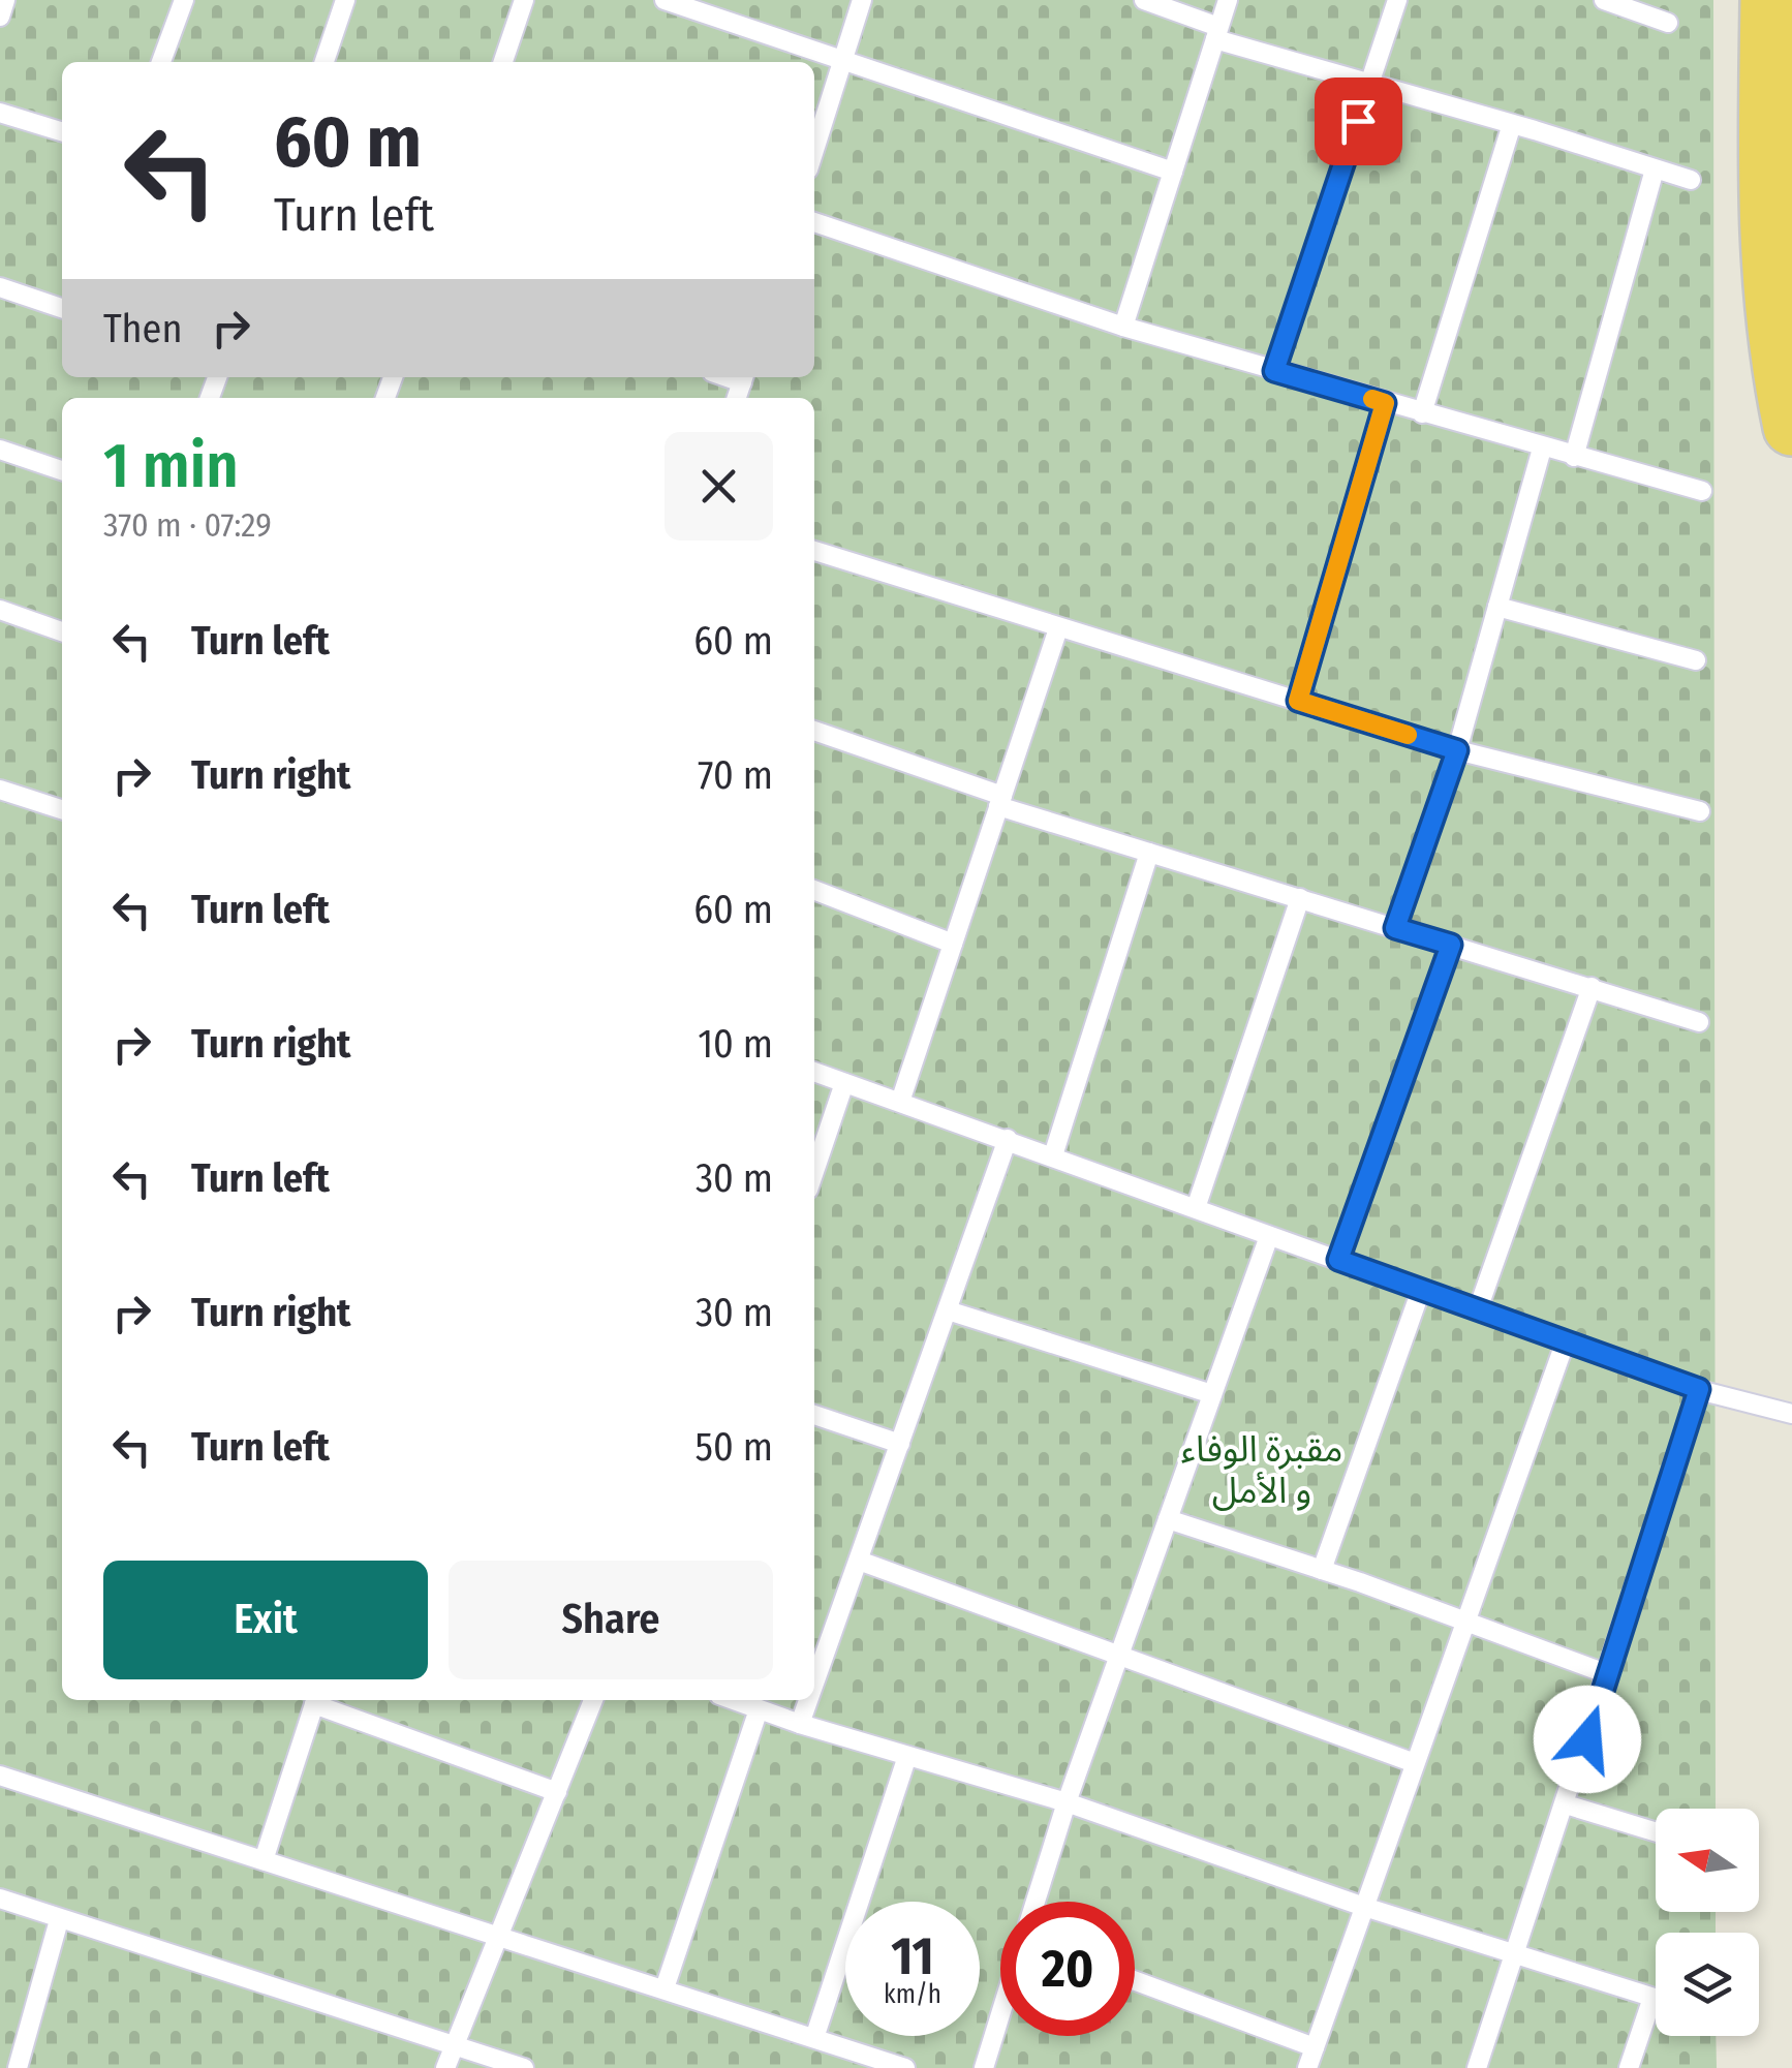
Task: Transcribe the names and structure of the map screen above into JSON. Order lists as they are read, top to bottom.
{
  "parks": ["مقبرة الوفاء و الأمل"],
  "north": "left",
  "page": {
    "turn": ["60 m", "Turn left"],
    "then": "Then",
    "heading": ["1 min", "370 m · 07:29"],
    "list": [
      {
        "name": "Turn left",
        "value": "60 m"
      },
      {
        "name": "Turn right",
        "value": "70 m"
      },
      {
        "name": "Turn left",
        "value": "60 m"
      },
      {
        "name": "Turn right",
        "value": "10 m"
      },
      {
        "name": "Turn left",
        "value": "30 m"
      },
      {
        "name": "Turn right",
        "value": "30 m"
      },
      {
        "name": "Turn left",
        "value": "50 m"
      }
    ],
    "buttons": ["Exit", "Share"],
    "speed": "11 km/h",
    "limit": "20"
  }
}
